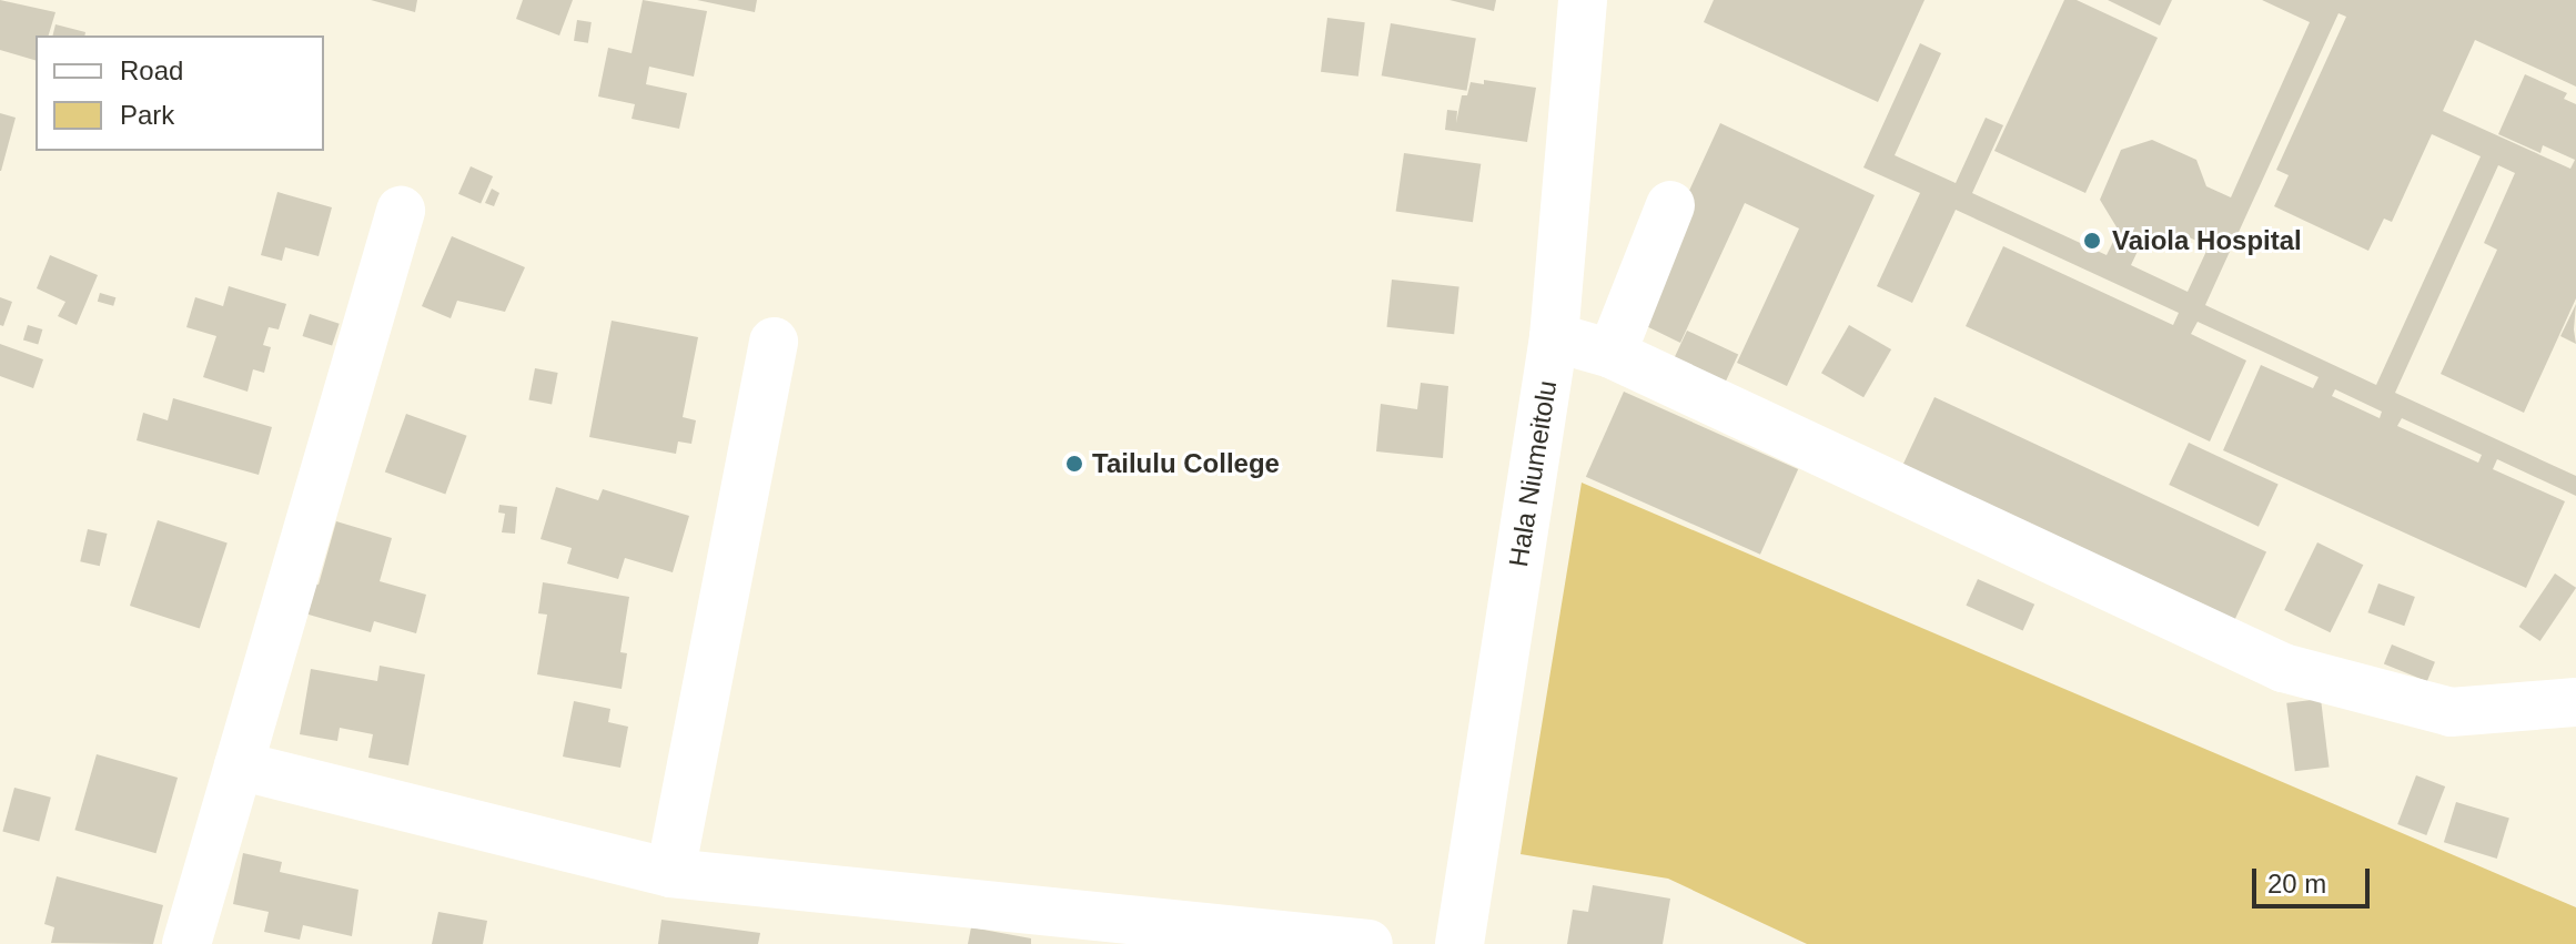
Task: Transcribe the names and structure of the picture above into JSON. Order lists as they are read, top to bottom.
{
  "streets": {
    "street": ["Hala Niumeitolu"]
  },
  "places": ["Vaiola Hospital", "Tailulu College"],
  "legend": ["Road", "Park"],
  "scale_bar": "20 m"
}
